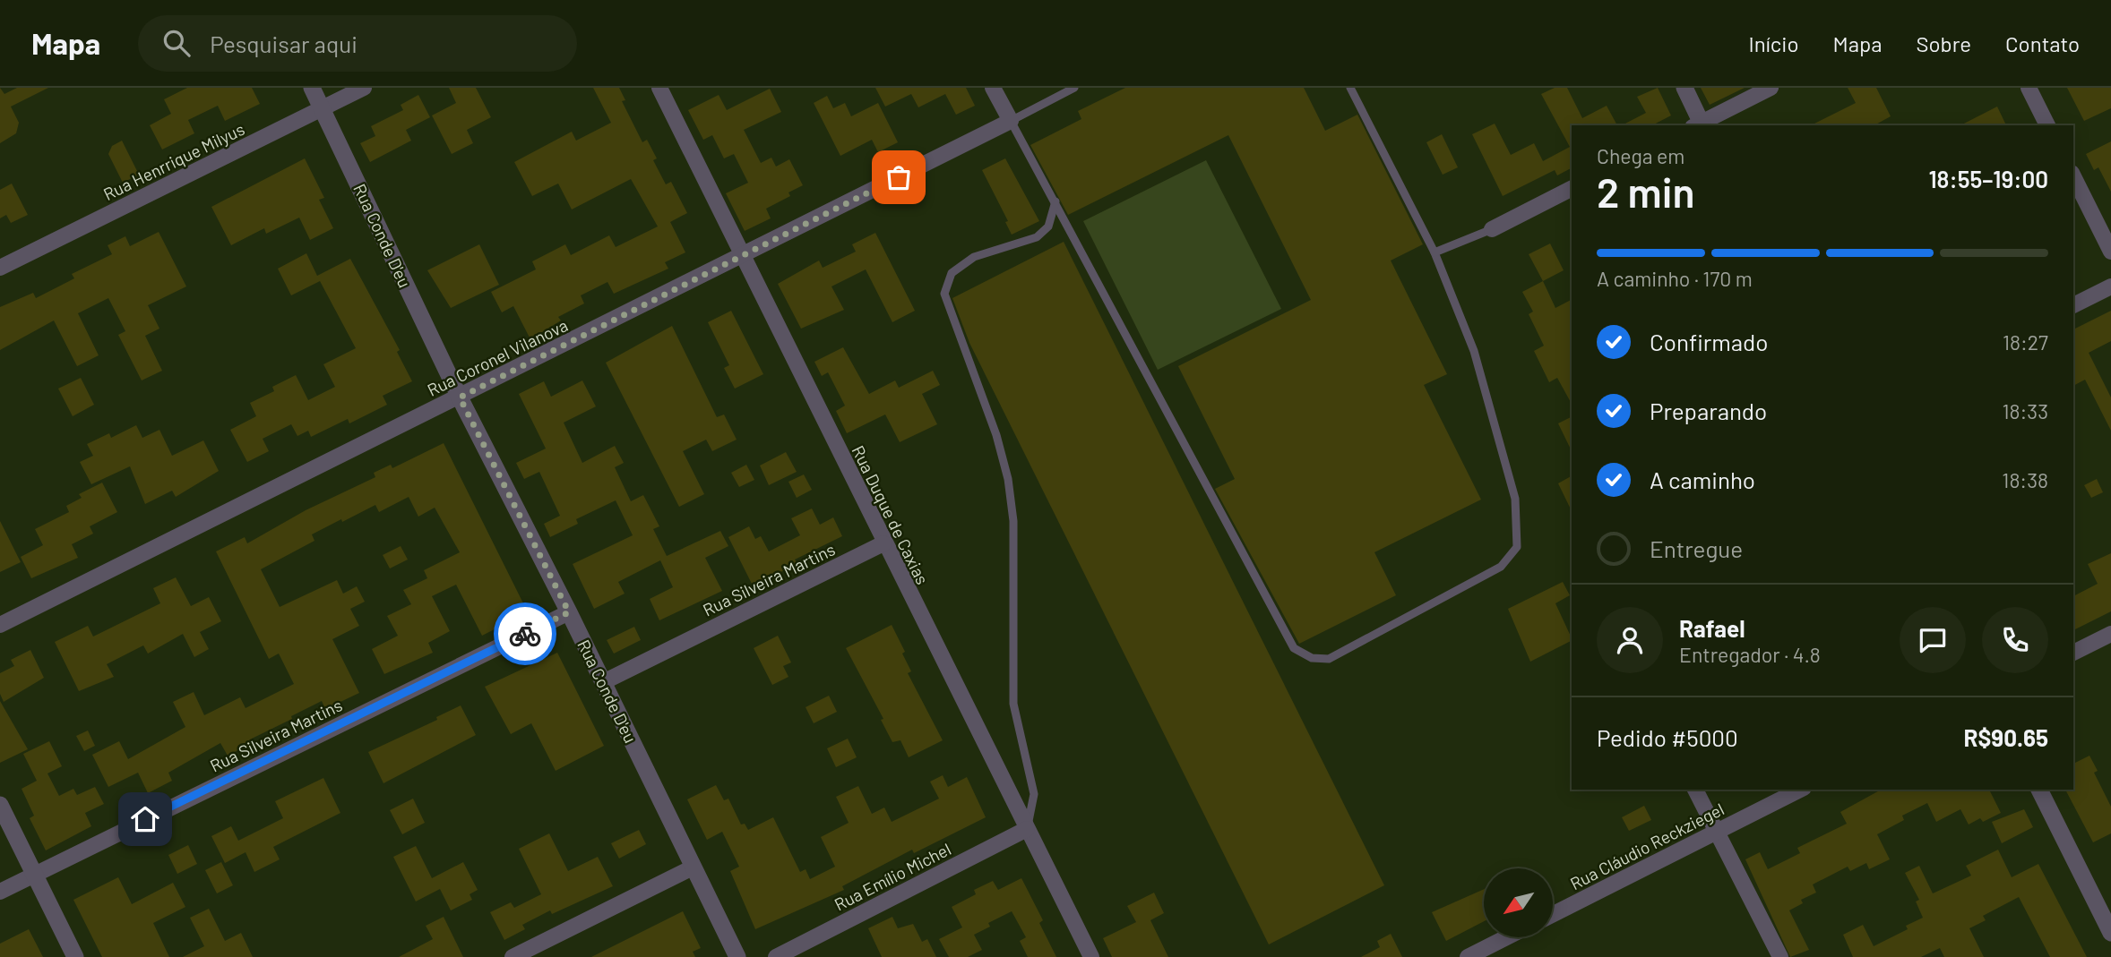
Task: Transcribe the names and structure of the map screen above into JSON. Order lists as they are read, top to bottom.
{
  "streets": {
    "street": [
      "Rua Henrrique Milyus",
      "Rua Conde D'eu",
      "Rua Coronel Vilanova",
      "Rua Duque de Caxias",
      "Rua Silveira Martins",
      "Rua Cláudio Reckziegel",
      "Rua Emílio Michel"
    ]
  },
  "crossings": [
    ["Rua Henrrique Milyus", "Rua Conde D'eu"],
    ["Rua Conde D'eu", "Rua Coronel Vilanova"],
    ["Rua Conde D'eu", "Rua Silveira Martins"],
    ["Rua Coronel Vilanova", "Rua Duque de Caxias"],
    ["Rua Duque de Caxias", "Rua Silveira Martins"],
    ["Rua Duque de Caxias", "Rua Emílio Michel"]
  ],
  "north": "bottom left",
  "page": {
    "header": "Mapa",
    "search": "Pesquisar aqui",
    "nav": [
      "Início",
      "Mapa",
      "Sobre",
      "Contato"
    ],
    "heading": ["2 min", "Chega em", "18:55–19:00"],
    "panel": [
      "Rafael",
      "Entregador · 4.8",
      "Pedido #5000",
      "R$90.65"
    ],
    "bar": "A caminho · 170 m",
    "list": [
      ["Confirmado", "18:27"],
      ["Preparando", "18:33"],
      ["A caminho", "18:38"],
      "Entregue"
    ]
  }
}
